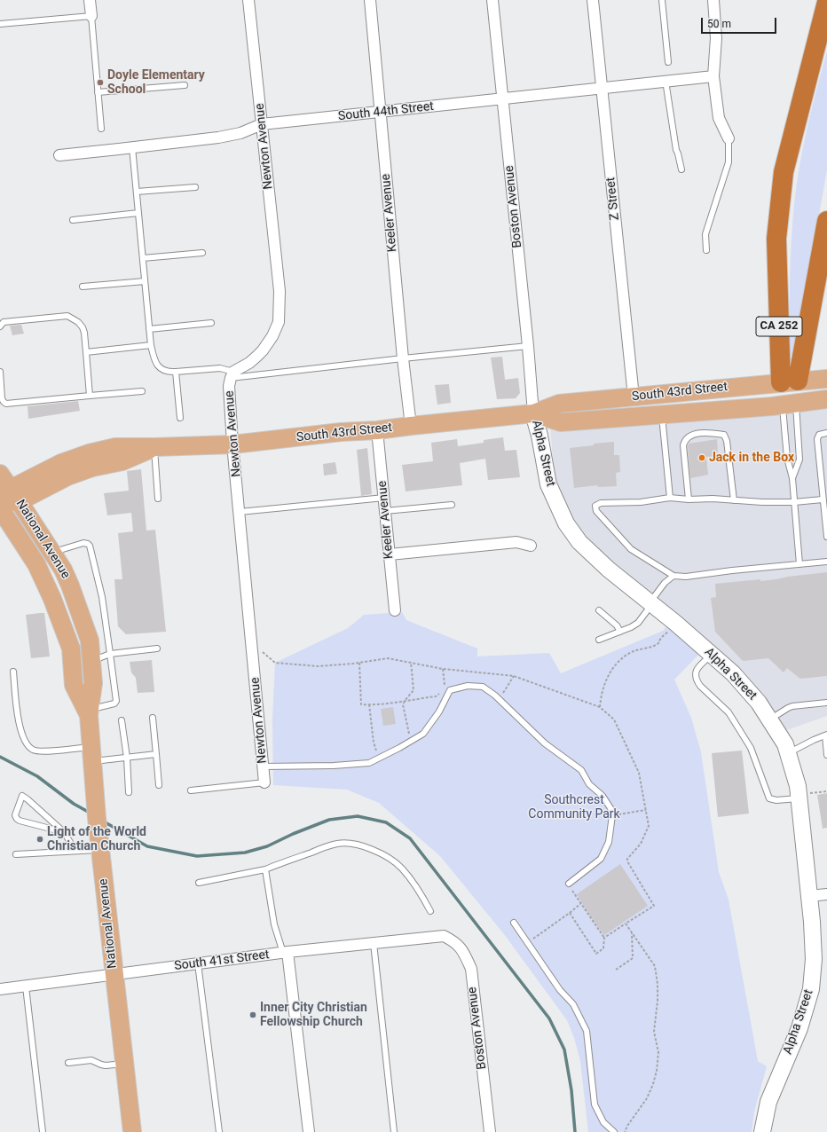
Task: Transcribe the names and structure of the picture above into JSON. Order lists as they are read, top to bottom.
{
  "streets": {
    "highway": ["CA 252"],
    "main road": ["South 43rd Street", "National Avenue"],
    "street": [
      "South 44th Street",
      "Newton Avenue",
      "Z Street",
      "Boston Avenue",
      "Keeler Avenue",
      "Alpha Street",
      "South 41st Street"
    ]
  },
  "crossings": [
    ["South 44th Street", "Newton Avenue"],
    ["South 44th Street", "Z Street"],
    ["South 44th Street", "Boston Avenue"],
    ["South 44th Street", "Keeler Avenue"],
    ["Newton Avenue", "South 43rd Street"],
    ["Z Street", "South 43rd Street"],
    ["Boston Avenue", "South 43rd Street"],
    ["Boston Avenue", "Alpha Street"],
    ["Boston Avenue", "South 41st Street"],
    ["Keeler Avenue", "South 43rd Street"],
    ["CA 252", "South 43rd Street"],
    ["South 43rd Street", "Alpha Street"],
    ["South 43rd Street", "National Avenue"],
    ["National Avenue", "South 41st Street"]
  ],
  "parks": ["Southcrest Community Park"],
  "places": [
    "Doyle Elementary School",
    "Jack in the Box",
    "Light of the World Christian Church",
    "Inner City Christian Fellowship Church"
  ],
  "scale_bar": "50 m"
}
